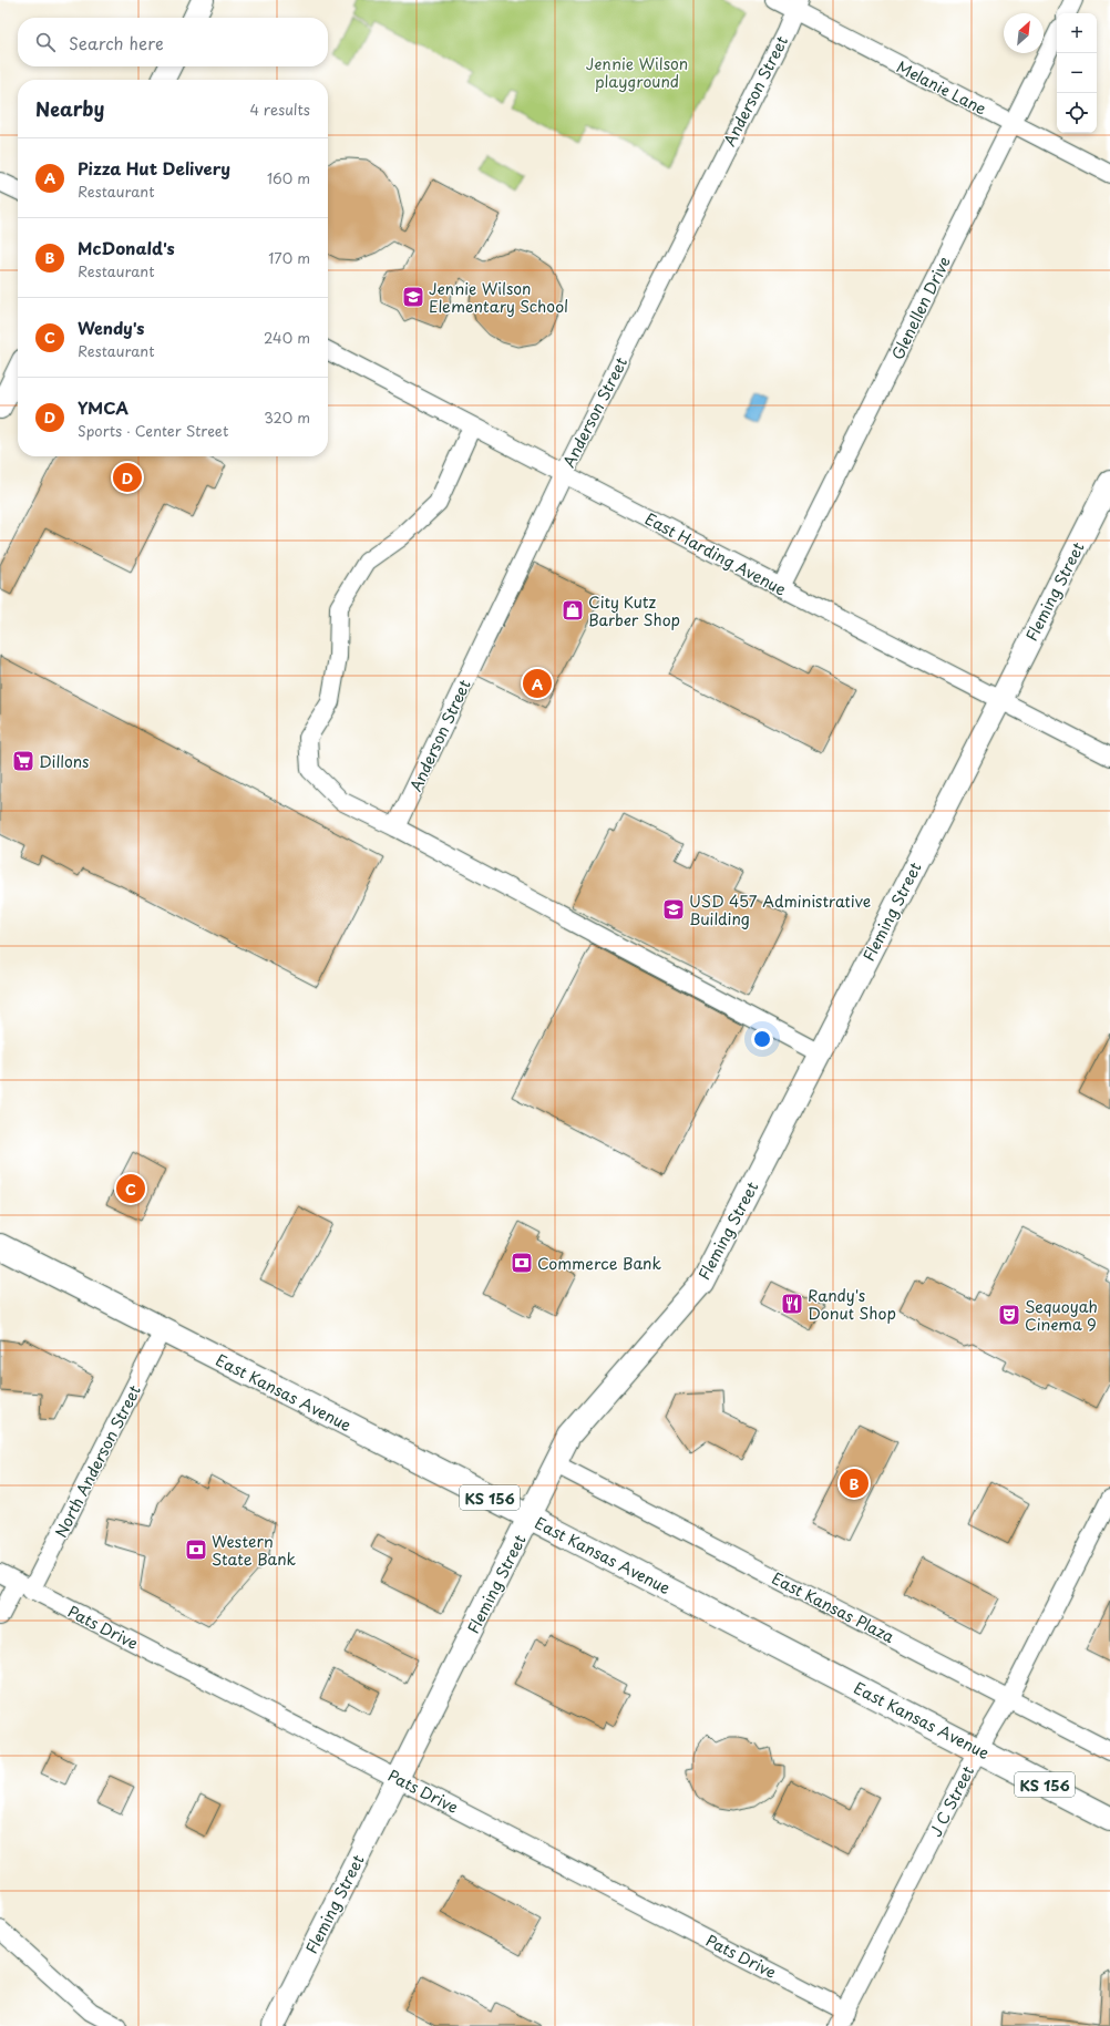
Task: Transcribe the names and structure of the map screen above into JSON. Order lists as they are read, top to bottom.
{
  "streets": {
    "main road": ["East Kansas Avenue", "KS 156"],
    "street": [
      "Melanie Lane",
      "Anderson Street",
      "Glenellen Drive",
      "East Harding Avenue",
      "Fleming Street",
      "North Anderson Street",
      "East Kansas Plaza",
      "Pats Drive",
      "J C Street"
    ]
  },
  "crossings": [
    ["Melanie Lane", "Anderson Street"],
    ["Melanie Lane", "Glenellen Drive"],
    ["Anderson Street", "East Harding Avenue"],
    ["Glenellen Drive", "East Harding Avenue"],
    ["East Harding Avenue", "Fleming Street"],
    ["Fleming Street", "East Kansas Avenue"],
    ["Fleming Street", "East Kansas Plaza"],
    ["Fleming Street", "Pats Drive"],
    ["East Kansas Avenue", "North Anderson Street"],
    ["East Kansas Avenue", "J C Street"],
    ["North Anderson Street", "Pats Drive"],
    ["East Kansas Plaza", "J C Street"],
    ["Pats Drive", "J C Street"]
  ],
  "parks": ["Jennie Wilson playground"],
  "places": {
    "school or university": ["Jennie Wilson Elementary School", "USD 457 Administrative Building"],
    "shop": ["City Kutz Barber Shop"],
    "supermarket": ["Dillons"],
    "bank": ["Commerce Bank", "Western State Bank"],
    "restaurant": ["Randy's Donut Shop"],
    "theatre": ["Sequoyah Cinema 9"]
  },
  "north": "top right",
  "page": {
    "map_buttons": ["+", "−"],
    "search": "Search here",
    "heading": ["Nearby", "4 results"],
    "list": [
      {
        "mark": "A",
        "name": "Pizza Hut Delivery",
        "note": "Restaurant",
        "value": "160 m"
      },
      {
        "mark": "B",
        "name": "McDonald's",
        "note": "Restaurant",
        "value": "170 m"
      },
      {
        "mark": "C",
        "name": "Wendy's",
        "note": "Restaurant",
        "value": "240 m"
      },
      {
        "mark": "D",
        "name": "YMCA",
        "note": "Sports · Center Street",
        "value": "320 m"
      }
    ],
    "pins": [
      "D",
      "A",
      "C",
      "B"
    ]
  }
}
